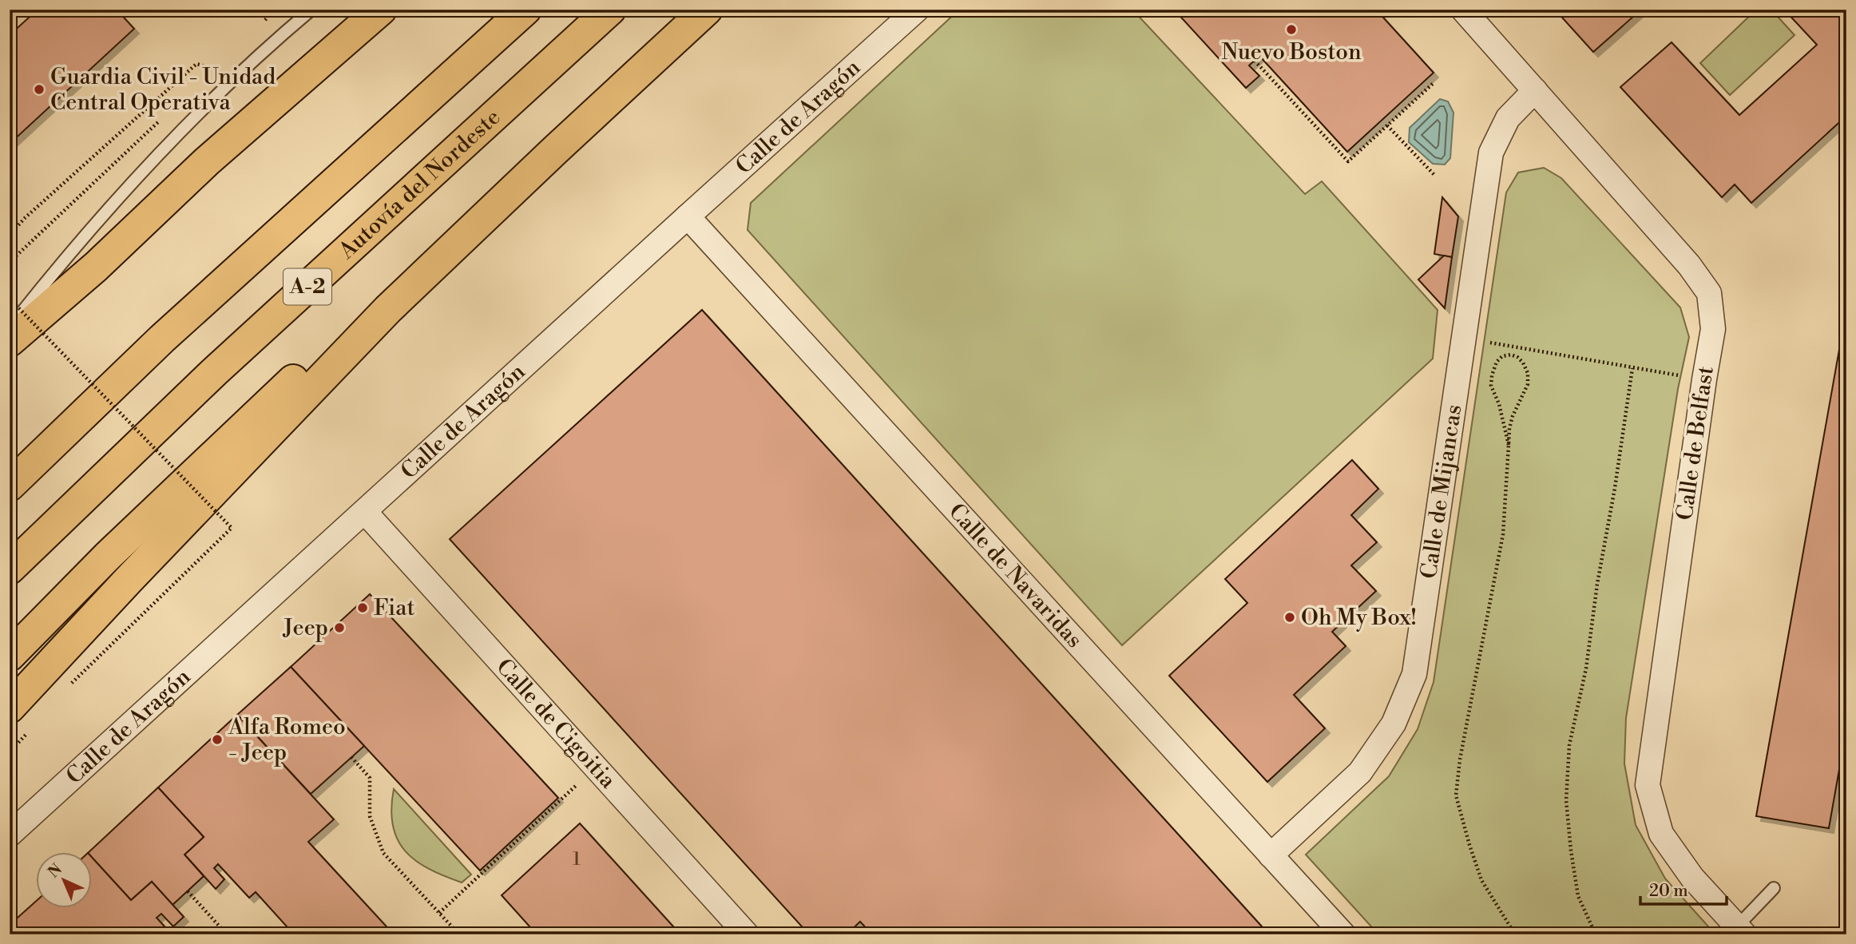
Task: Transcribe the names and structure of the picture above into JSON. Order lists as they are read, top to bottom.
{
  "streets": {
    "highway": ["Autovía del Nordeste", "A-2"],
    "street": [
      "Calle de Aragón",
      "Calle de Belfast",
      "Calle de Mijancas",
      "Calle de Navaridas",
      "Calle de Cigoitia"
    ]
  },
  "crossings": [
    ["Calle de Aragón", "Calle de Navaridas"],
    ["Calle de Aragón", "Calle de Cigoitia"],
    ["Calle de Belfast", "Calle de Mijancas"],
    ["Calle de Mijancas", "Calle de Navaridas"]
  ],
  "places": [
    "Nuevo Boston",
    "Guardia Civil - Unidad Central Operativa",
    "Fiat",
    "Oh My Box!",
    "Jeep",
    "Alfa Romeo - Jeep"
  ],
  "house_numbers": ["1"],
  "scale_bar": "20 m",
  "north": "top left"
}
